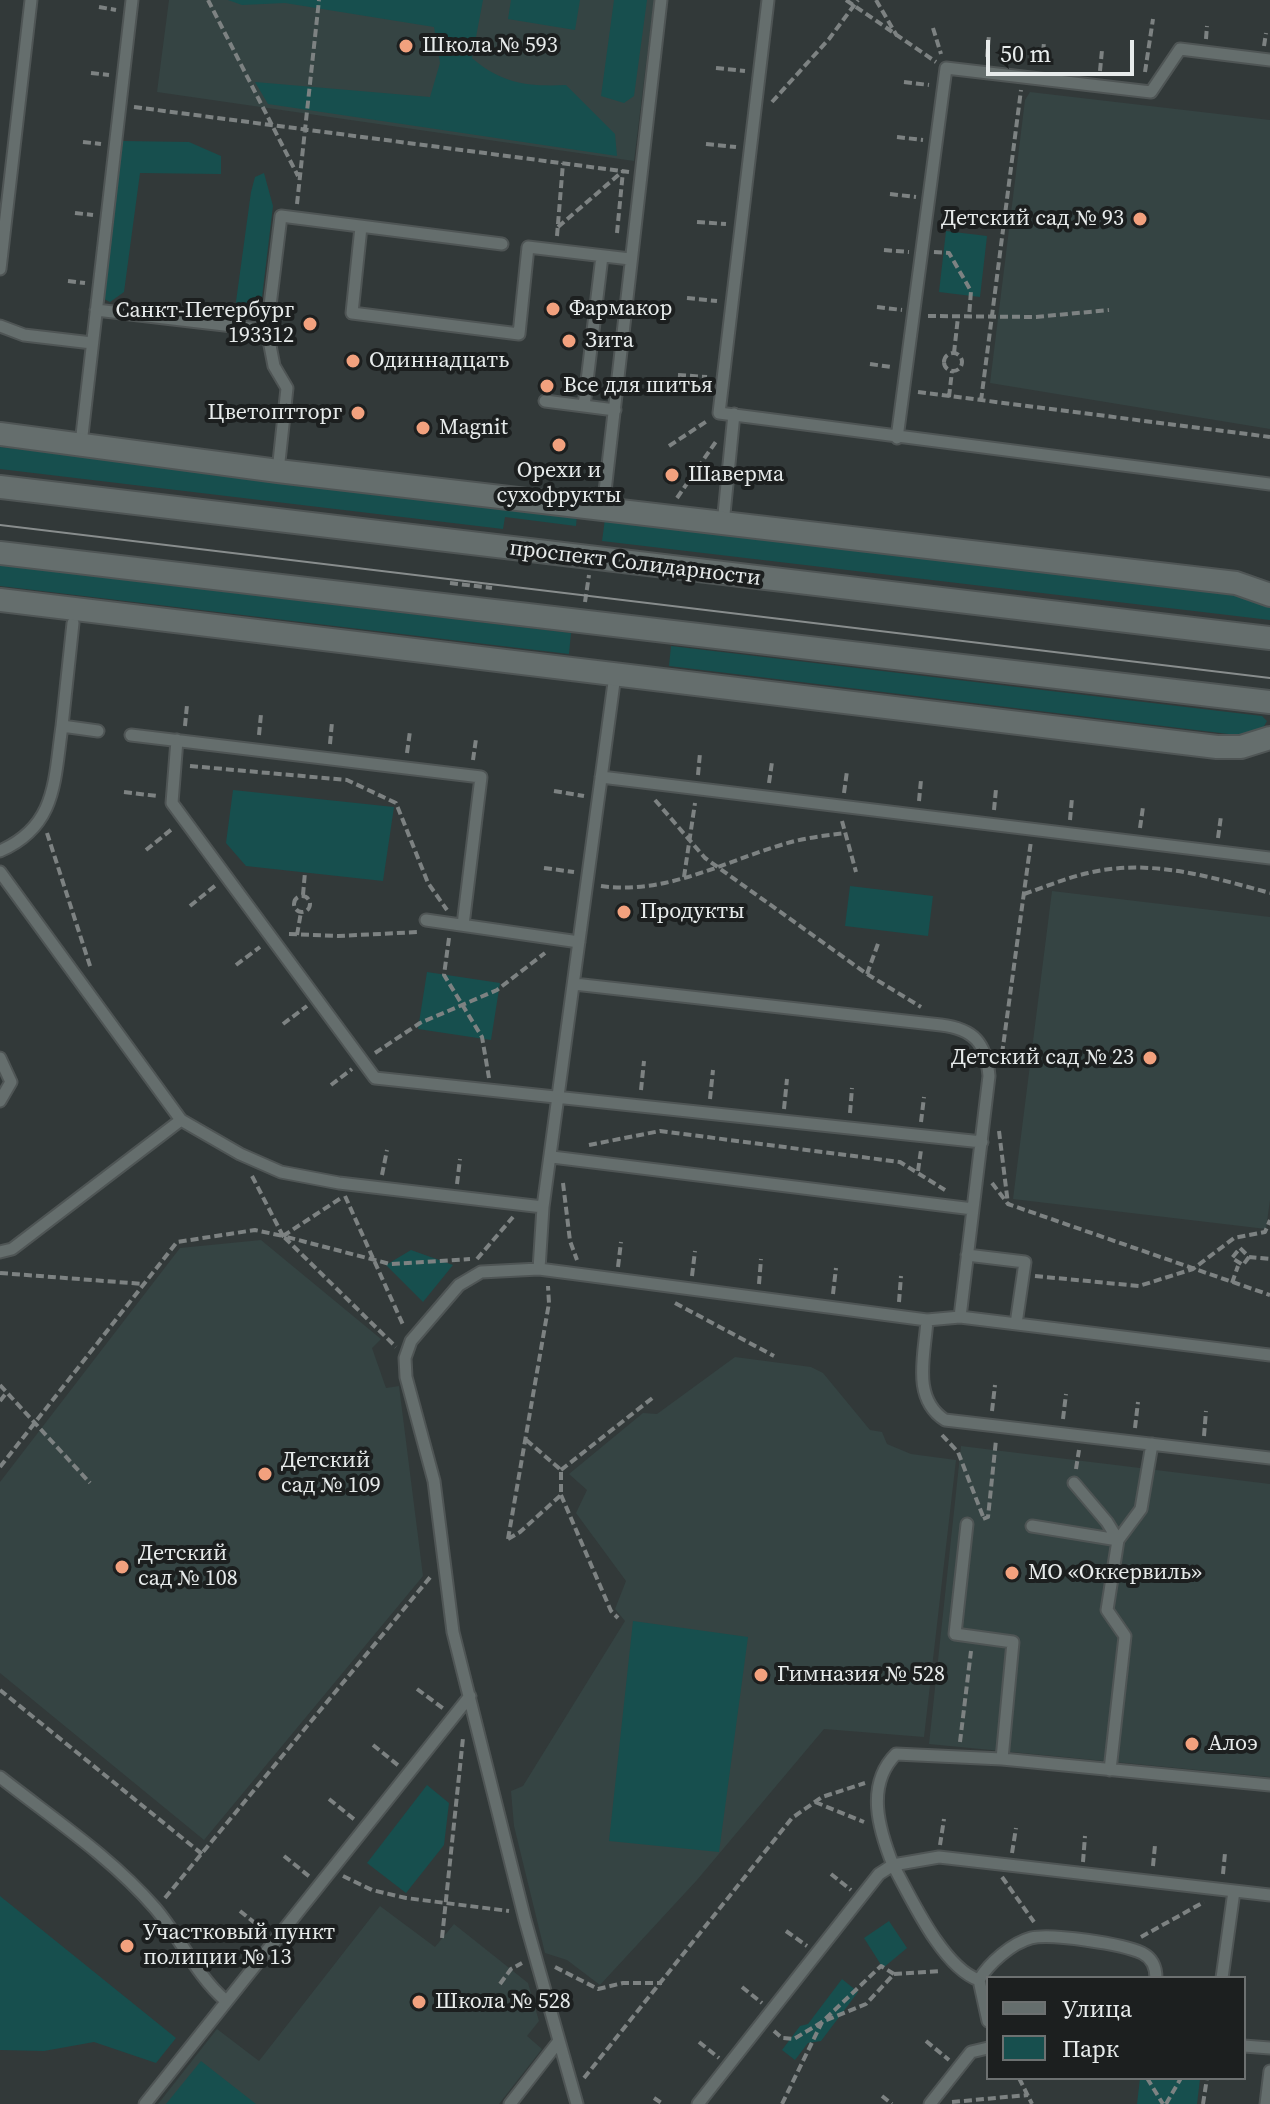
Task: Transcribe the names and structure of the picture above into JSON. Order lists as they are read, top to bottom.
{
  "streets": {
    "street": ["проспект Солидарности"]
  },
  "places": [
    "Школа № 593",
    "Детский сад № 93",
    "Фармакор",
    "Санкт-Петербург 193312",
    "Зита",
    "Одиннадцать",
    "Все для шитья",
    "Цветоптторг",
    "Magnit",
    "Орехи и сухофрукты",
    "Шаверма",
    "Продукты",
    "Детский сад № 23",
    "Детский сад № 109",
    "Детский сад № 108",
    "МО «Оккервиль»",
    "Гимназия № 528",
    "Алоэ",
    "Участковый пункт полиции № 13",
    "Школа № 528"
  ],
  "legend": ["Улица", "Парк"],
  "scale_bar": "50 m"
}
